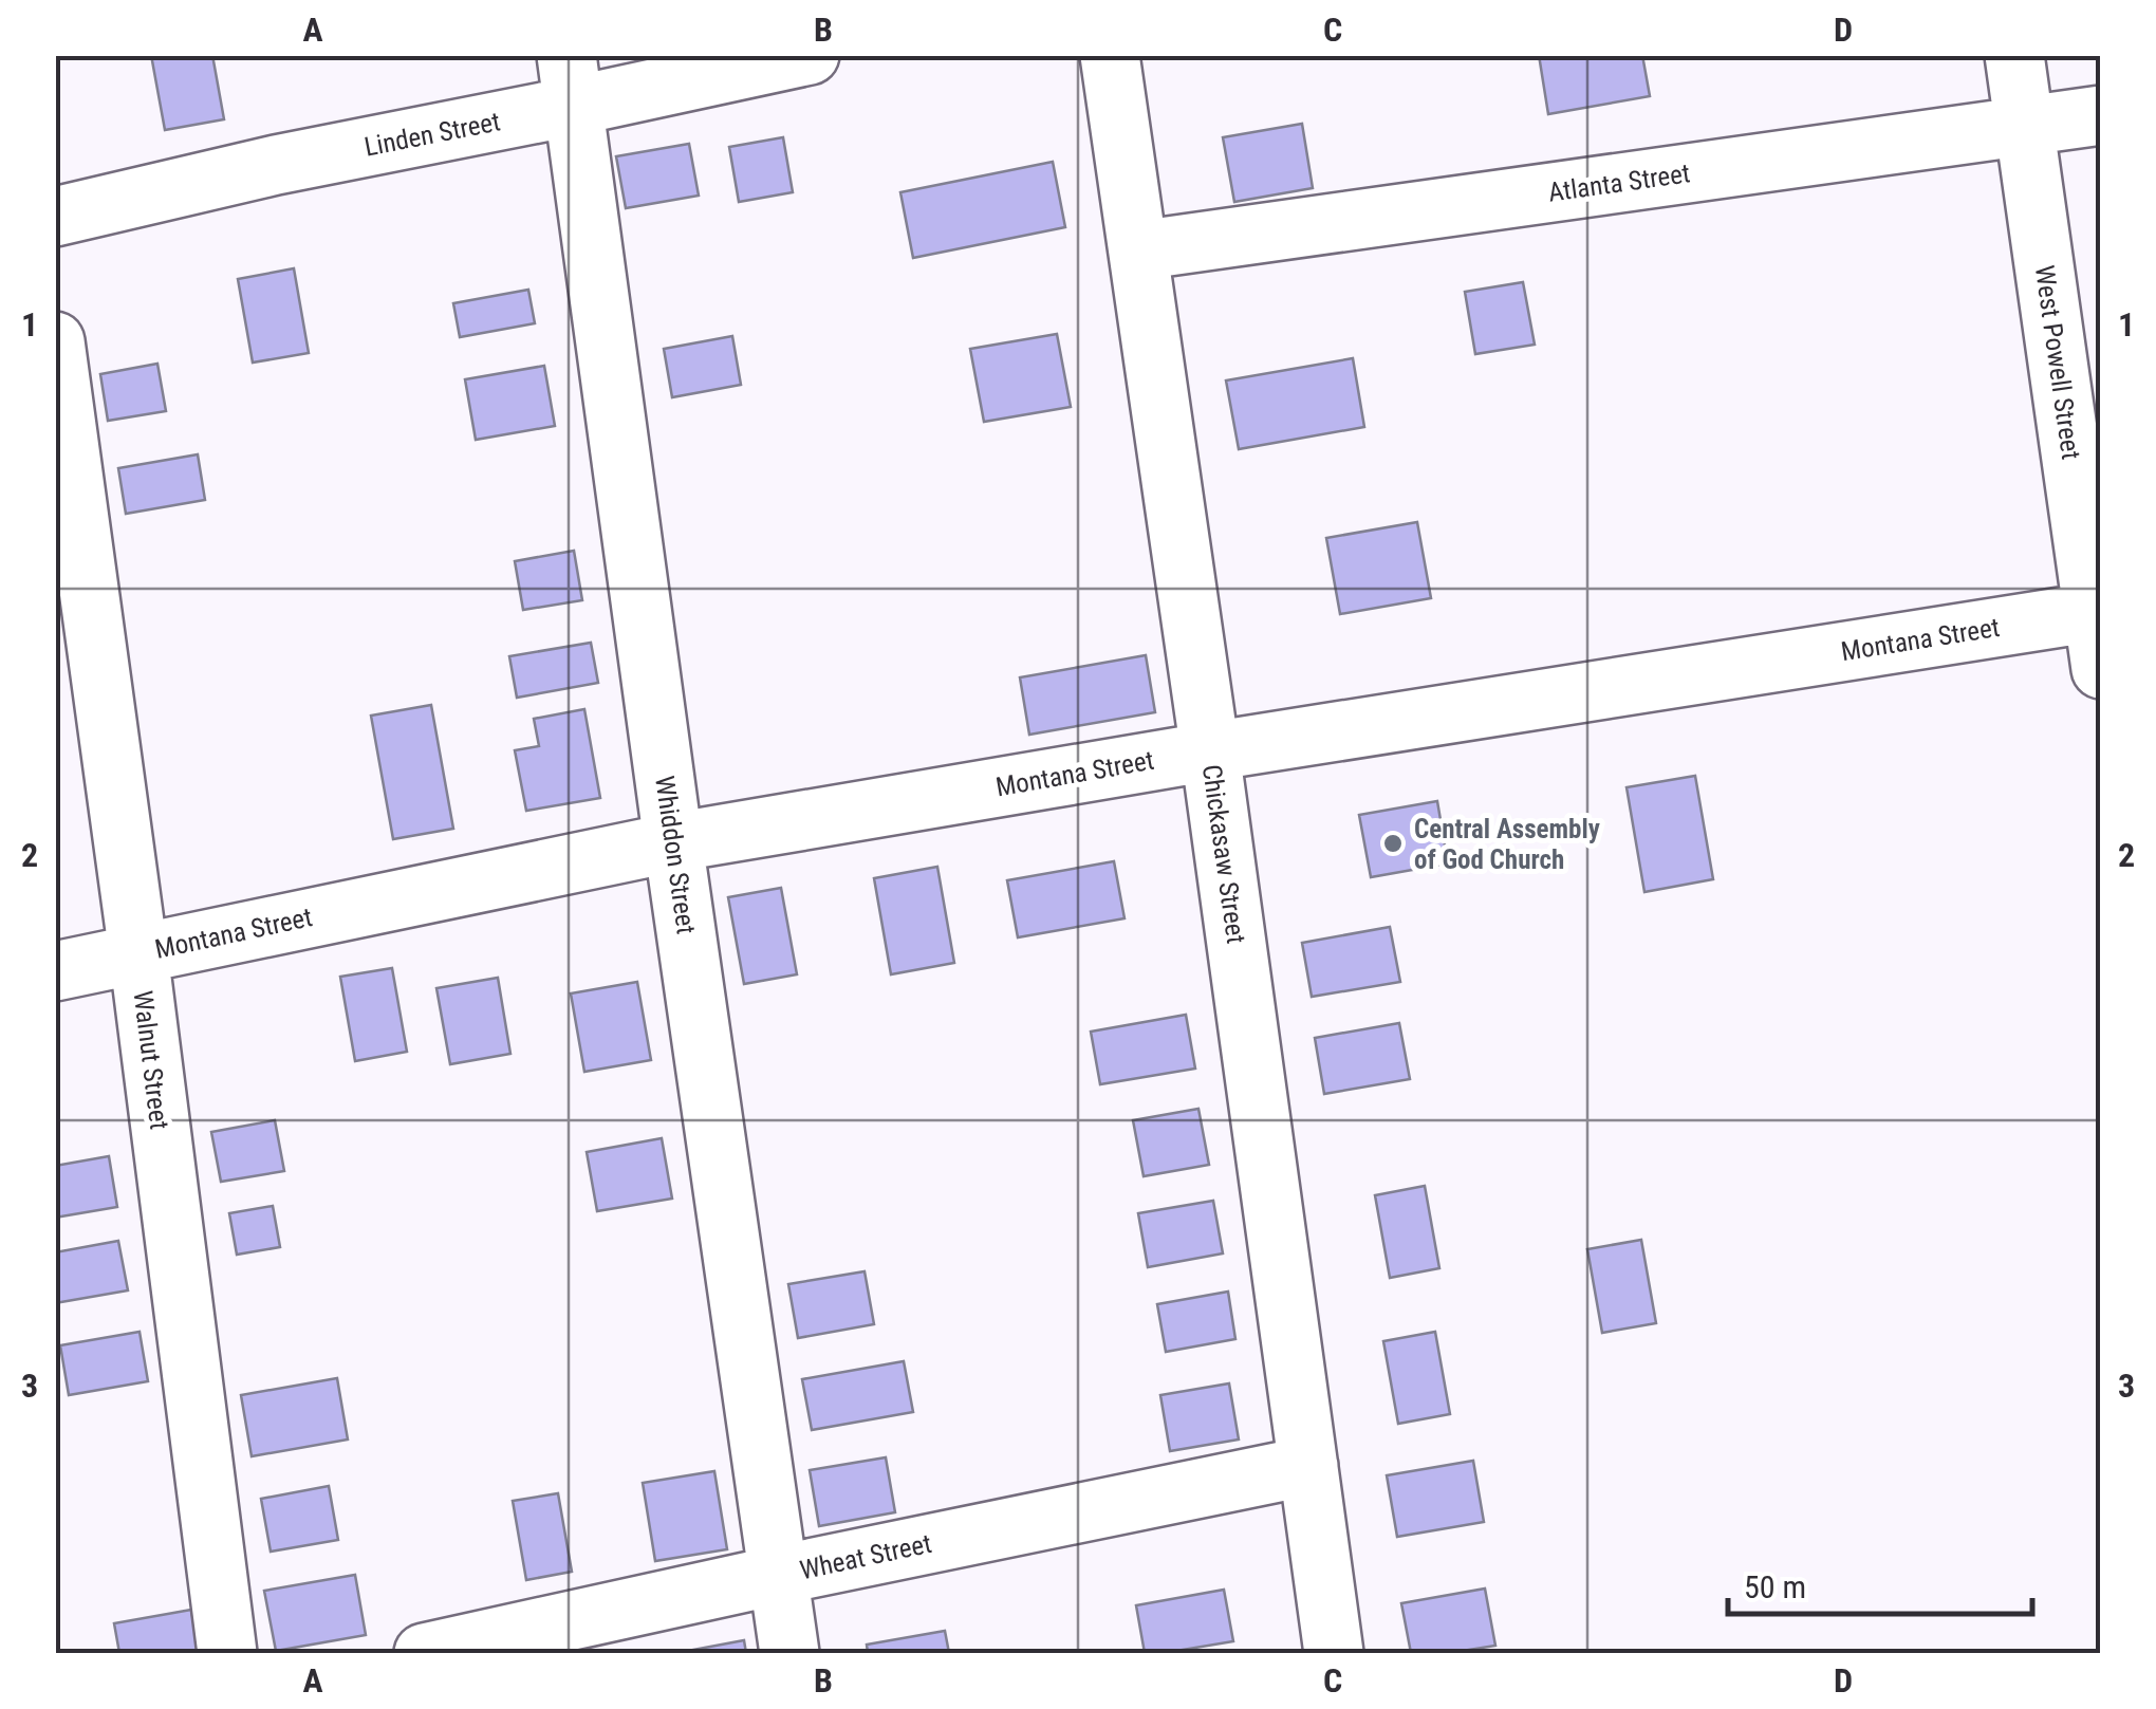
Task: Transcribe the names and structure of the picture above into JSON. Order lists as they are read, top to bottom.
{
  "streets": {
    "street": [
      "Linden Street",
      "Atlanta Street",
      "West Powell Street",
      "Montana Street",
      "Chickasaw Street",
      "Whiddon Street",
      "Walnut Street",
      "Wheat Street"
    ]
  },
  "crossings": [
    ["Linden Street", "Whiddon Street"],
    ["Atlanta Street", "West Powell Street"],
    ["Atlanta Street", "Chickasaw Street"],
    ["West Powell Street", "Montana Street"],
    ["Montana Street", "Chickasaw Street"],
    ["Montana Street", "Whiddon Street"],
    ["Montana Street", "Walnut Street"],
    ["Chickasaw Street", "Wheat Street"],
    ["Whiddon Street", "Wheat Street"]
  ],
  "places": ["Central Assembly of God Church"],
  "scale_bar": "50 m",
  "grid": {
    "columns": [
      "A",
      "B",
      "C",
      "D"
    ],
    "rows": ["1", "2", "3"]
  }
}
